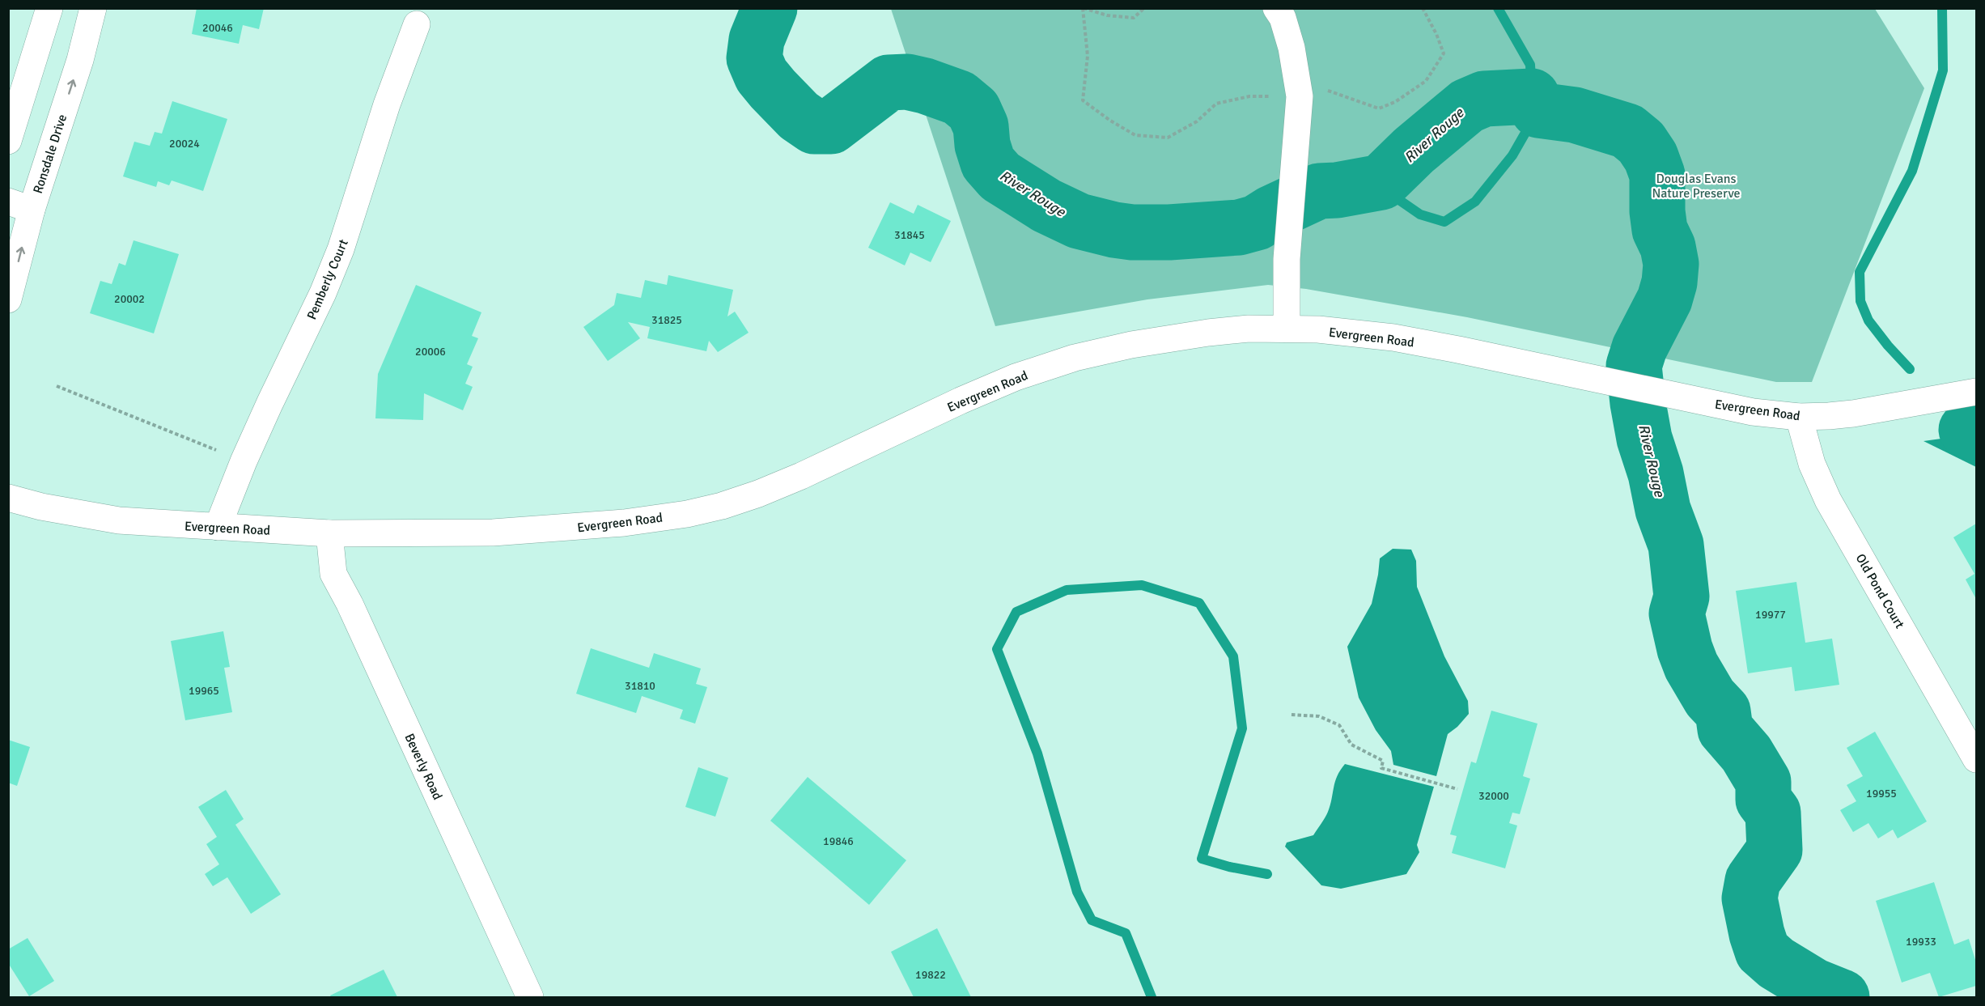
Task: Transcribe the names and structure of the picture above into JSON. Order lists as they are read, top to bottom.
{
  "streets": {
    "street": [
      "Ronsdale Drive",
      "Pemberly Court",
      "Evergreen Road",
      "Old Pond Court",
      "Beverly Road"
    ]
  },
  "crossings": [
    ["Pemberly Court", "Evergreen Road"],
    ["Evergreen Road", "Old Pond Court"],
    ["Evergreen Road", "Beverly Road"]
  ],
  "water": ["River Rouge"],
  "parks": ["Douglas Evans Nature Preserve"],
  "house_numbers": [
    "20046",
    "20024",
    "31845",
    "20002",
    "31825",
    "20006",
    "19977",
    "31810",
    "19965",
    "19955",
    "32000",
    "19846",
    "19933",
    "19822"
  ]
}
